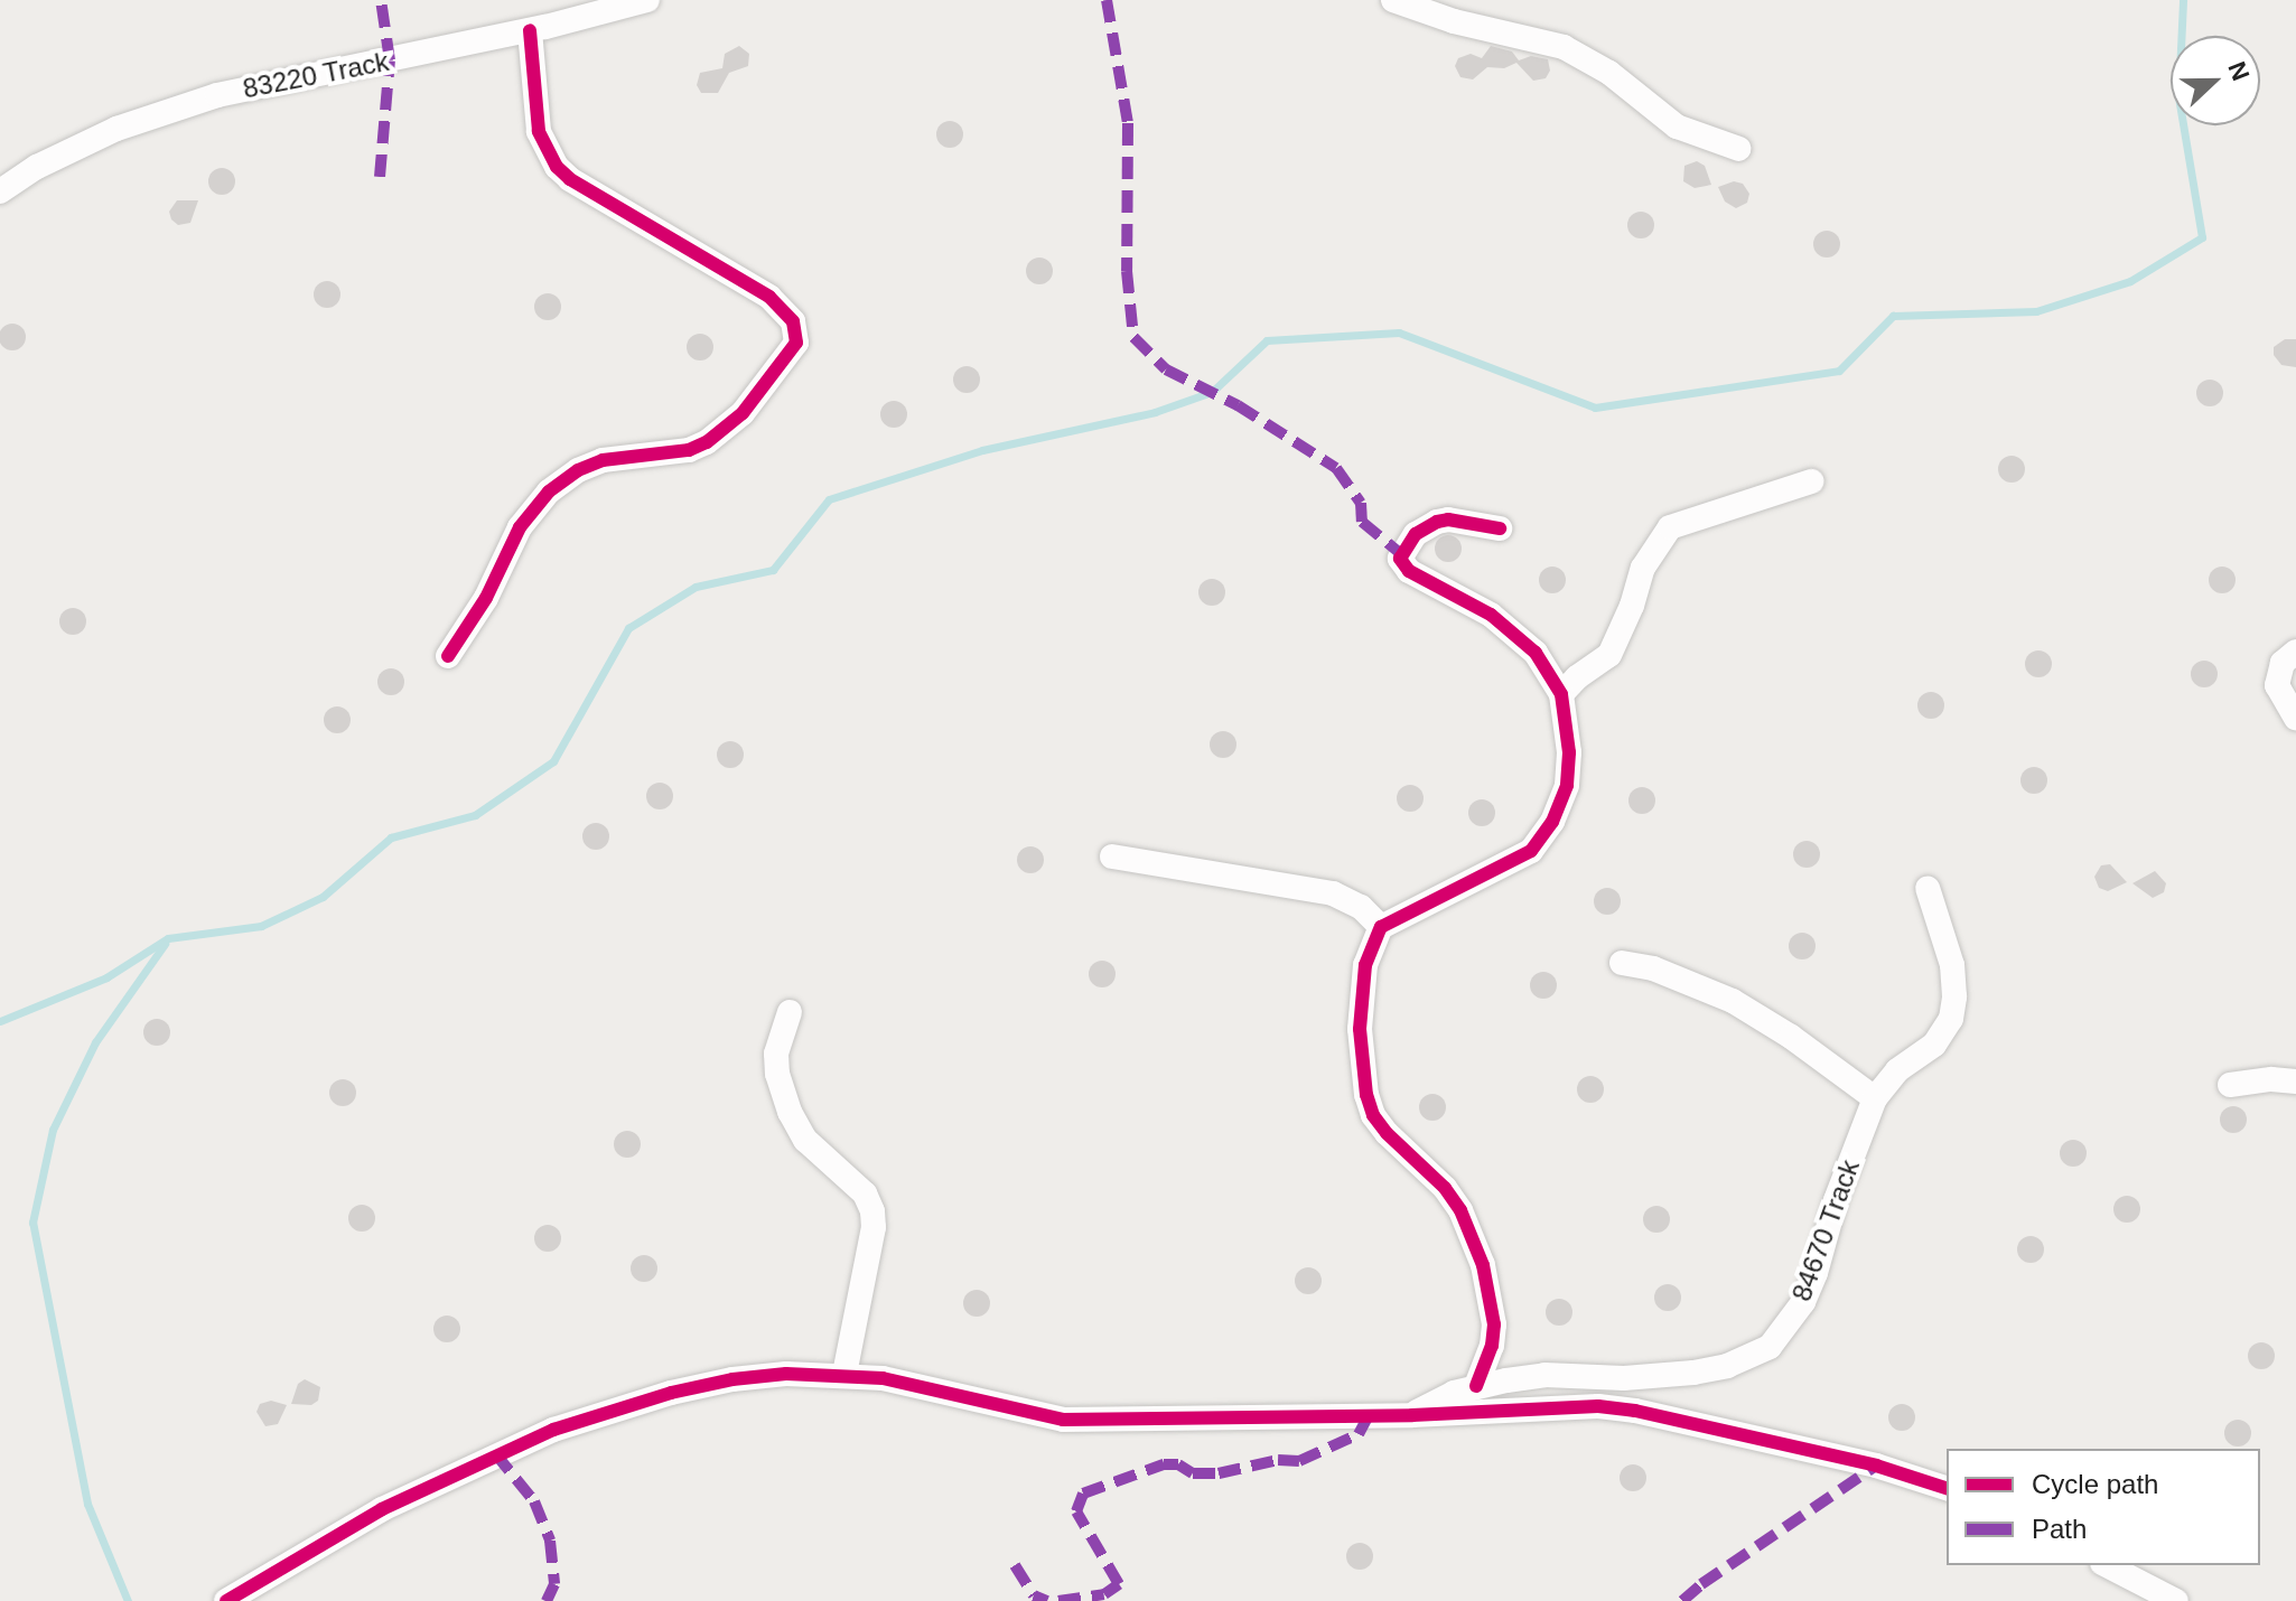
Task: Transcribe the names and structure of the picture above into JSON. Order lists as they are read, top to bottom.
{
  "streets": {
    "street": ["83220 Track", "84670 Track"]
  },
  "legend": ["Cycle path", "Path"],
  "north": "right"
}
